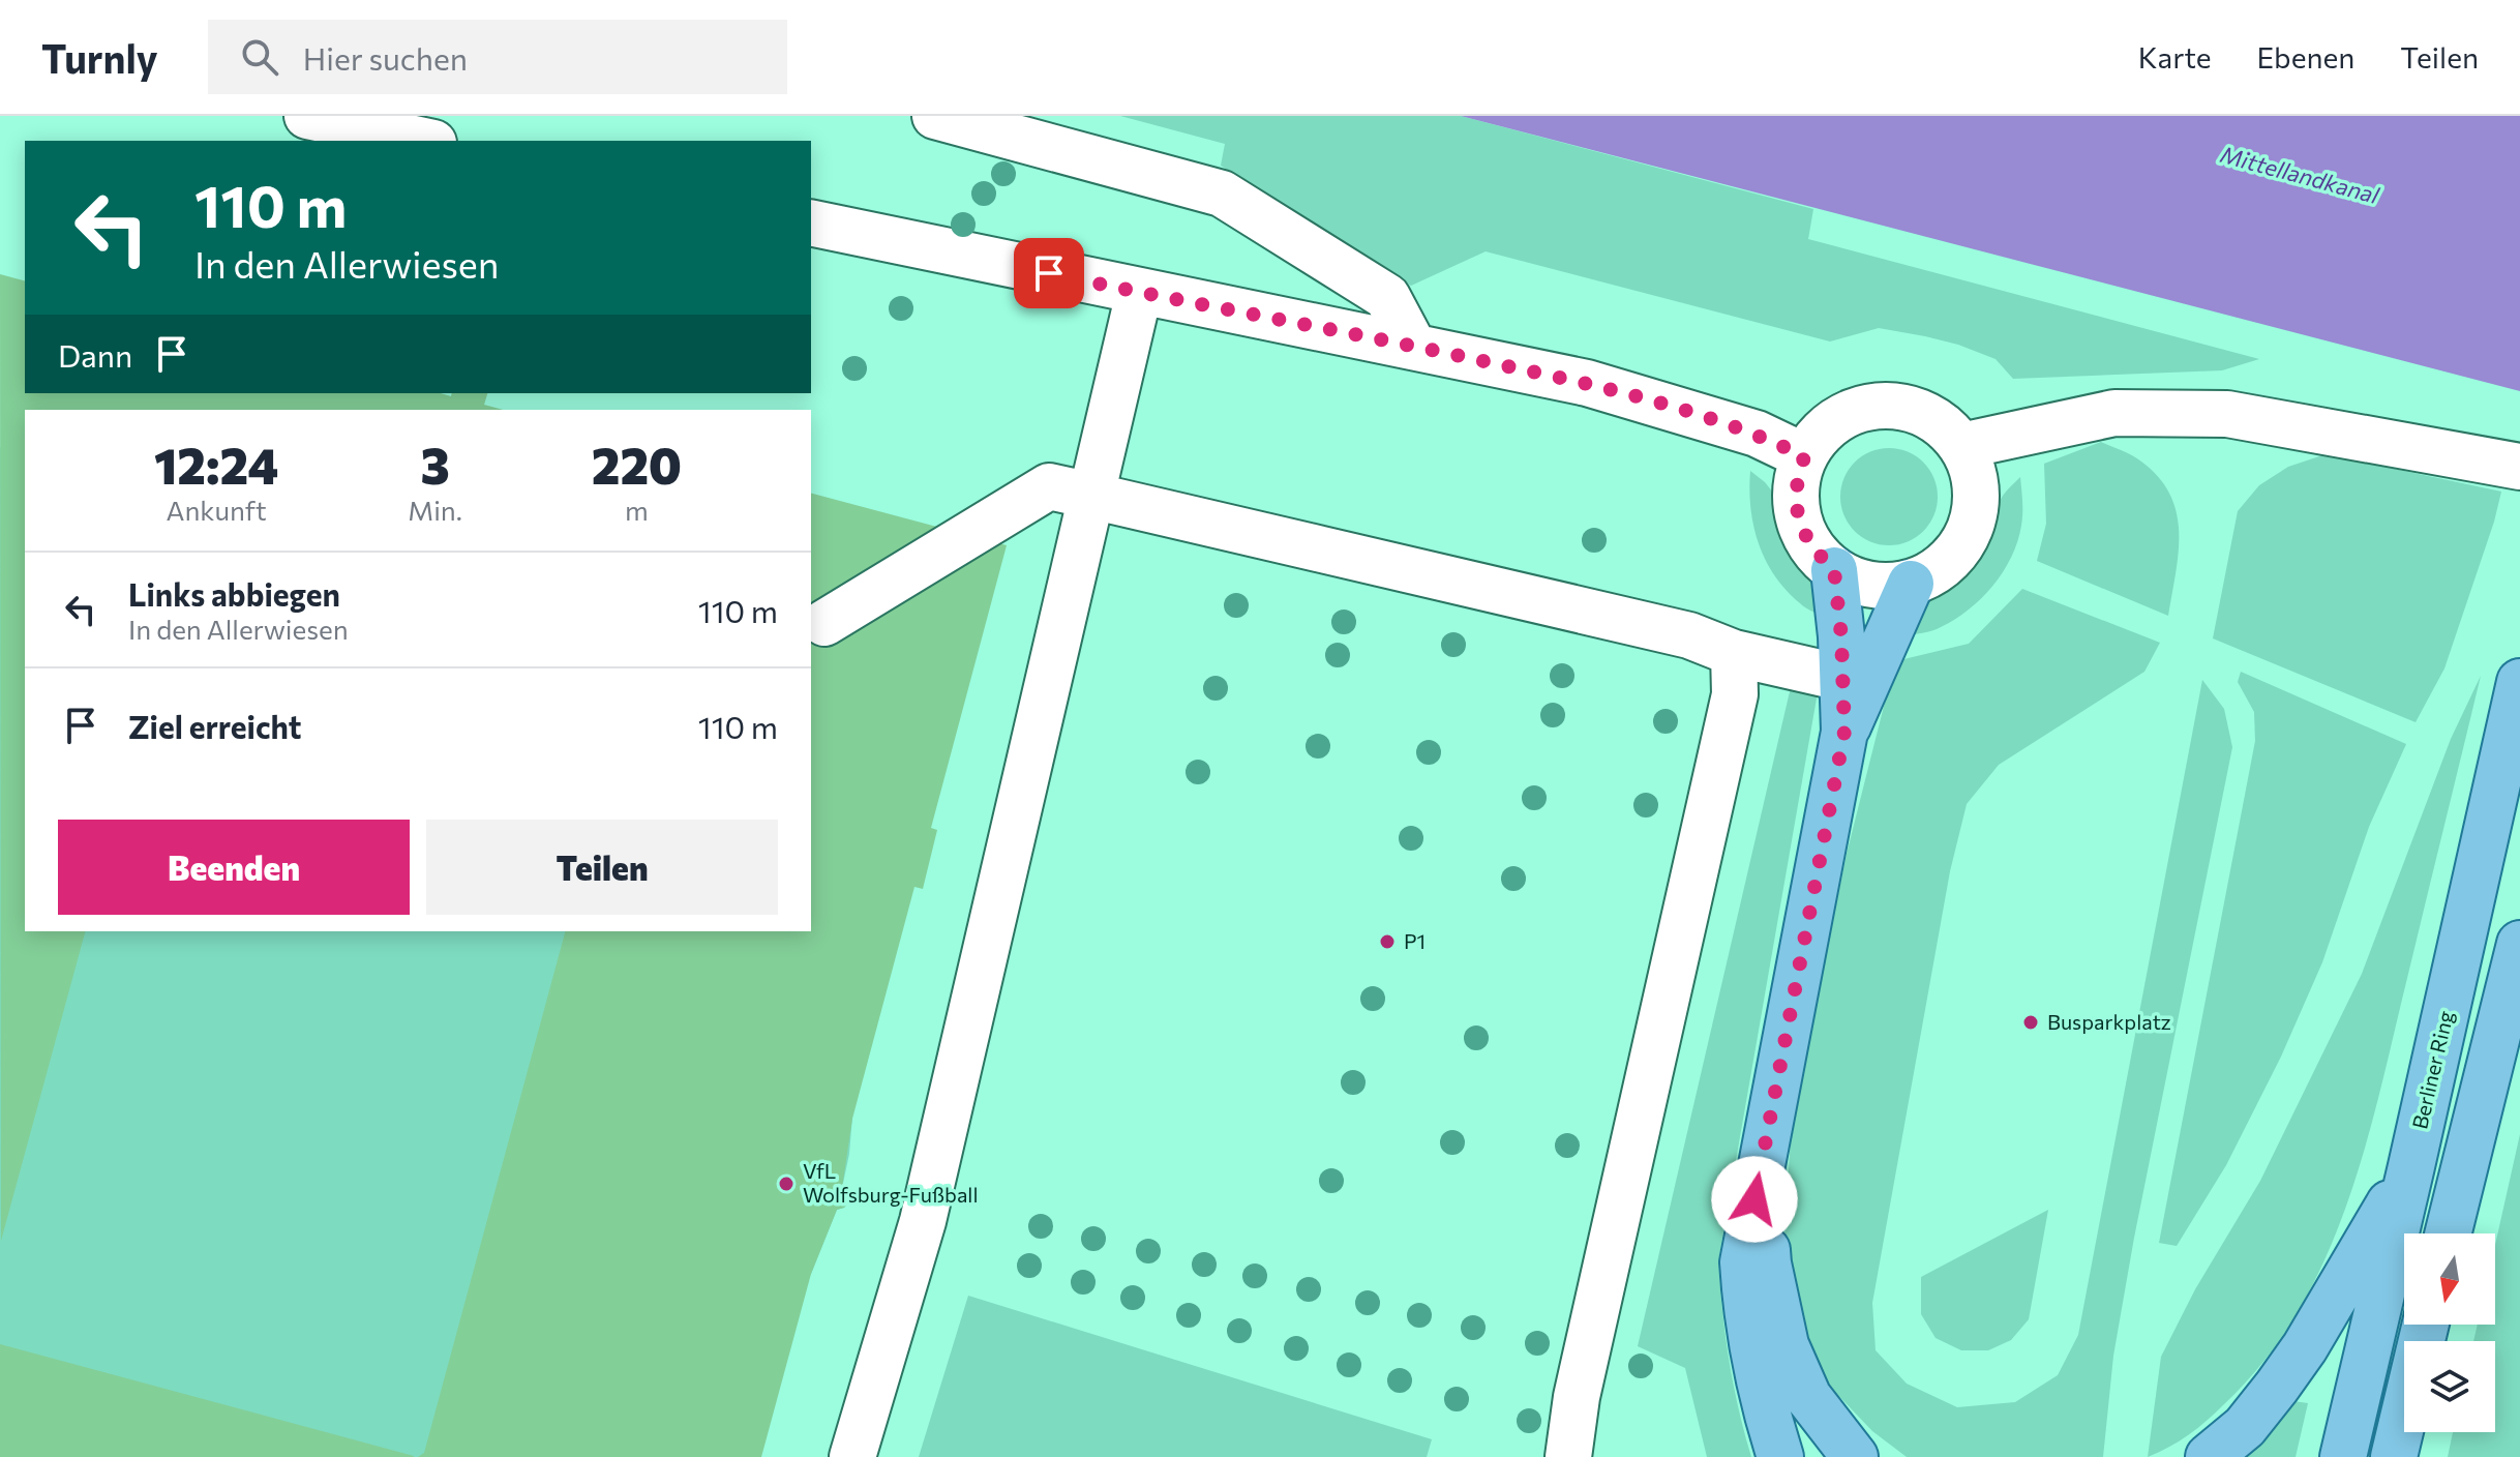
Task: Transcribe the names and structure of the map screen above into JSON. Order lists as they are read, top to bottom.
{
  "streets": {
    "main road": ["Berliner Ring"]
  },
  "water": ["Mittellandkanal"],
  "places": ["P1", "Busparkplatz", "VfL Wolfsburg-Fußball"],
  "north": "bottom",
  "page": {
    "header": "Turnly",
    "search": "Hier suchen",
    "nav": ["Karte", "Ebenen", "Teilen"],
    "turn": ["110 m", "In den Allerwiesen"],
    "then": "Dann",
    "eta": [
      "12:24",
      "Ankunft",
      "3",
      "Min.",
      "220",
      "m"
    ],
    "list": [
      {
        "name": "Links abbiegen",
        "note": "In den Allerwiesen",
        "value": "110 m"
      },
      {
        "name": "Ziel erreicht",
        "value": "110 m"
      }
    ],
    "buttons": ["Beenden", "Teilen"]
  }
}
